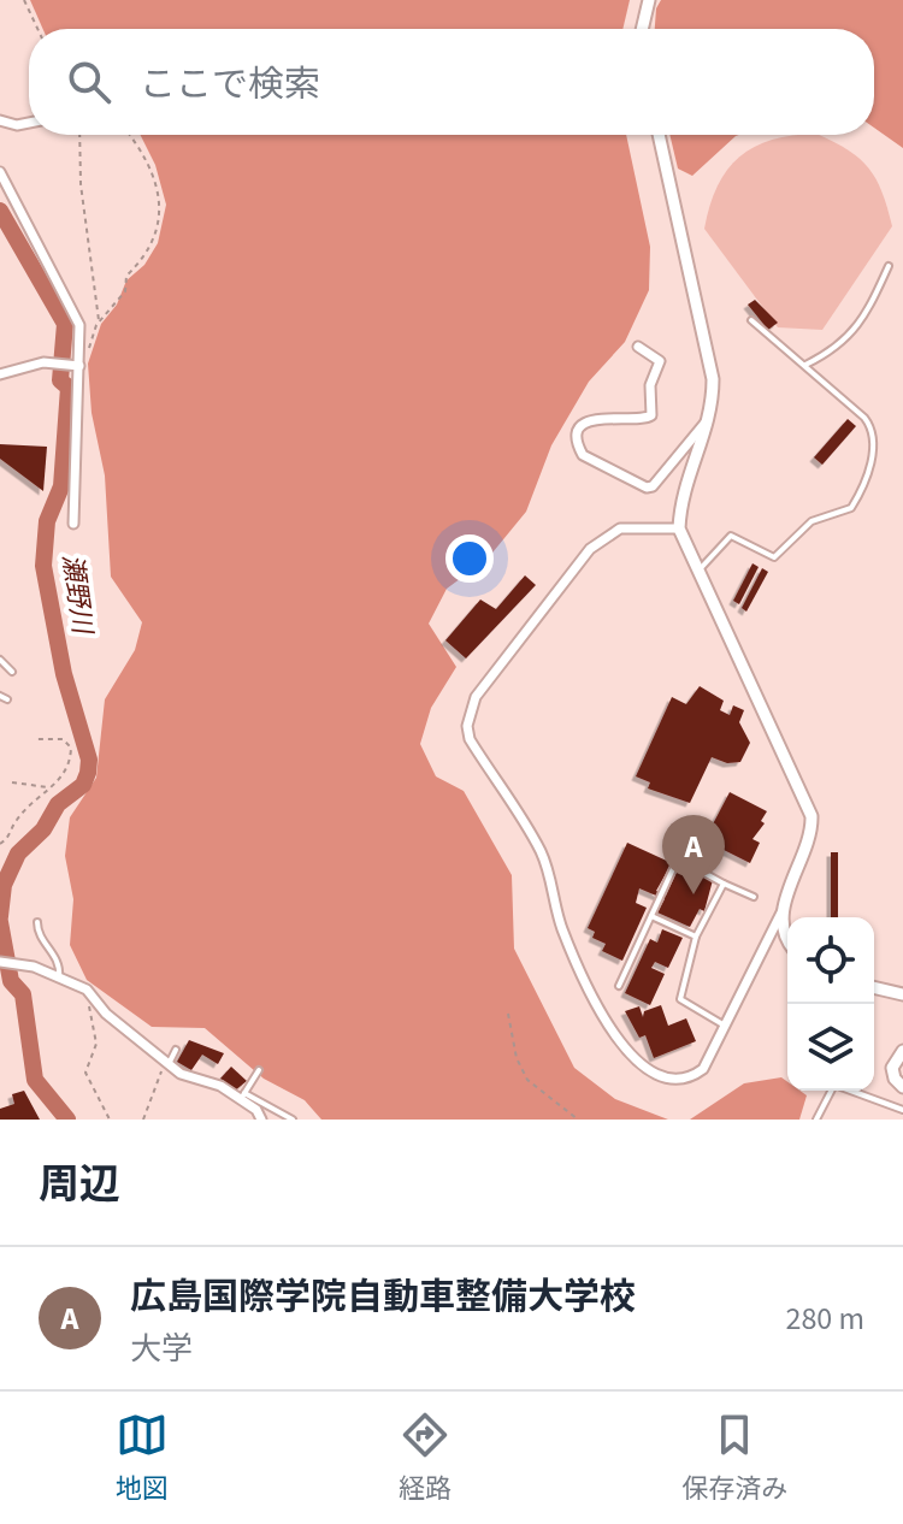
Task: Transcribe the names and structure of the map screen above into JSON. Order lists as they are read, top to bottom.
{
  "water": ["瀬野川"],
  "page": {
    "search": "ここで検索",
    "pins": "A",
    "heading": "周辺",
    "list": [
      {
        "mark": "A",
        "name": "広島国際学院自動車整備大学校",
        "note": "大学",
        "value": "280 m"
      }
    ],
    "nav": ["地図", "経路", "保存済み"]
  }
}
